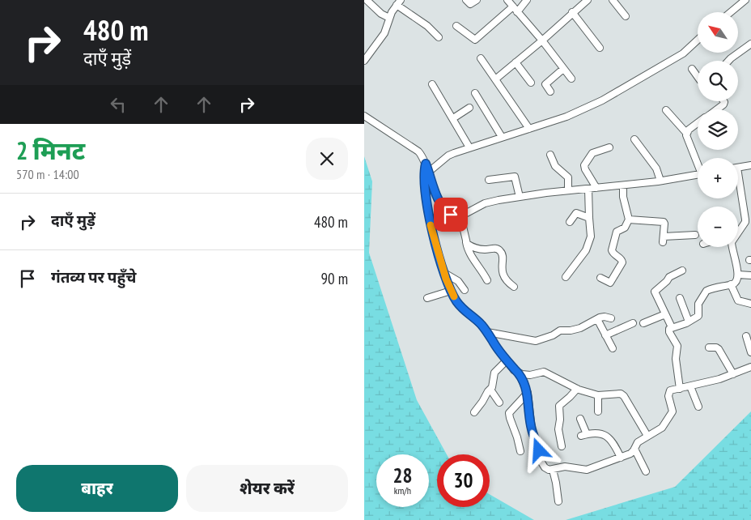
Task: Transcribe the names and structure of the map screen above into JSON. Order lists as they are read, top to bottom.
{
  "north": "top left",
  "page": {
    "turn": ["480 m", "दाएँ मुड़ें"],
    "map_buttons": ["+", "−"],
    "heading": ["2 मिनट", "570 m · 14:00"],
    "list": [
      {
        "name": "दाएँ मुड़ें",
        "value": "480 m"
      },
      {
        "name": "गंतव्य पर पहुँचे",
        "value": "90 m"
      }
    ],
    "speed": "28 km/h",
    "limit": "30",
    "buttons": ["बाहर", "शेयर करें"]
  }
}
